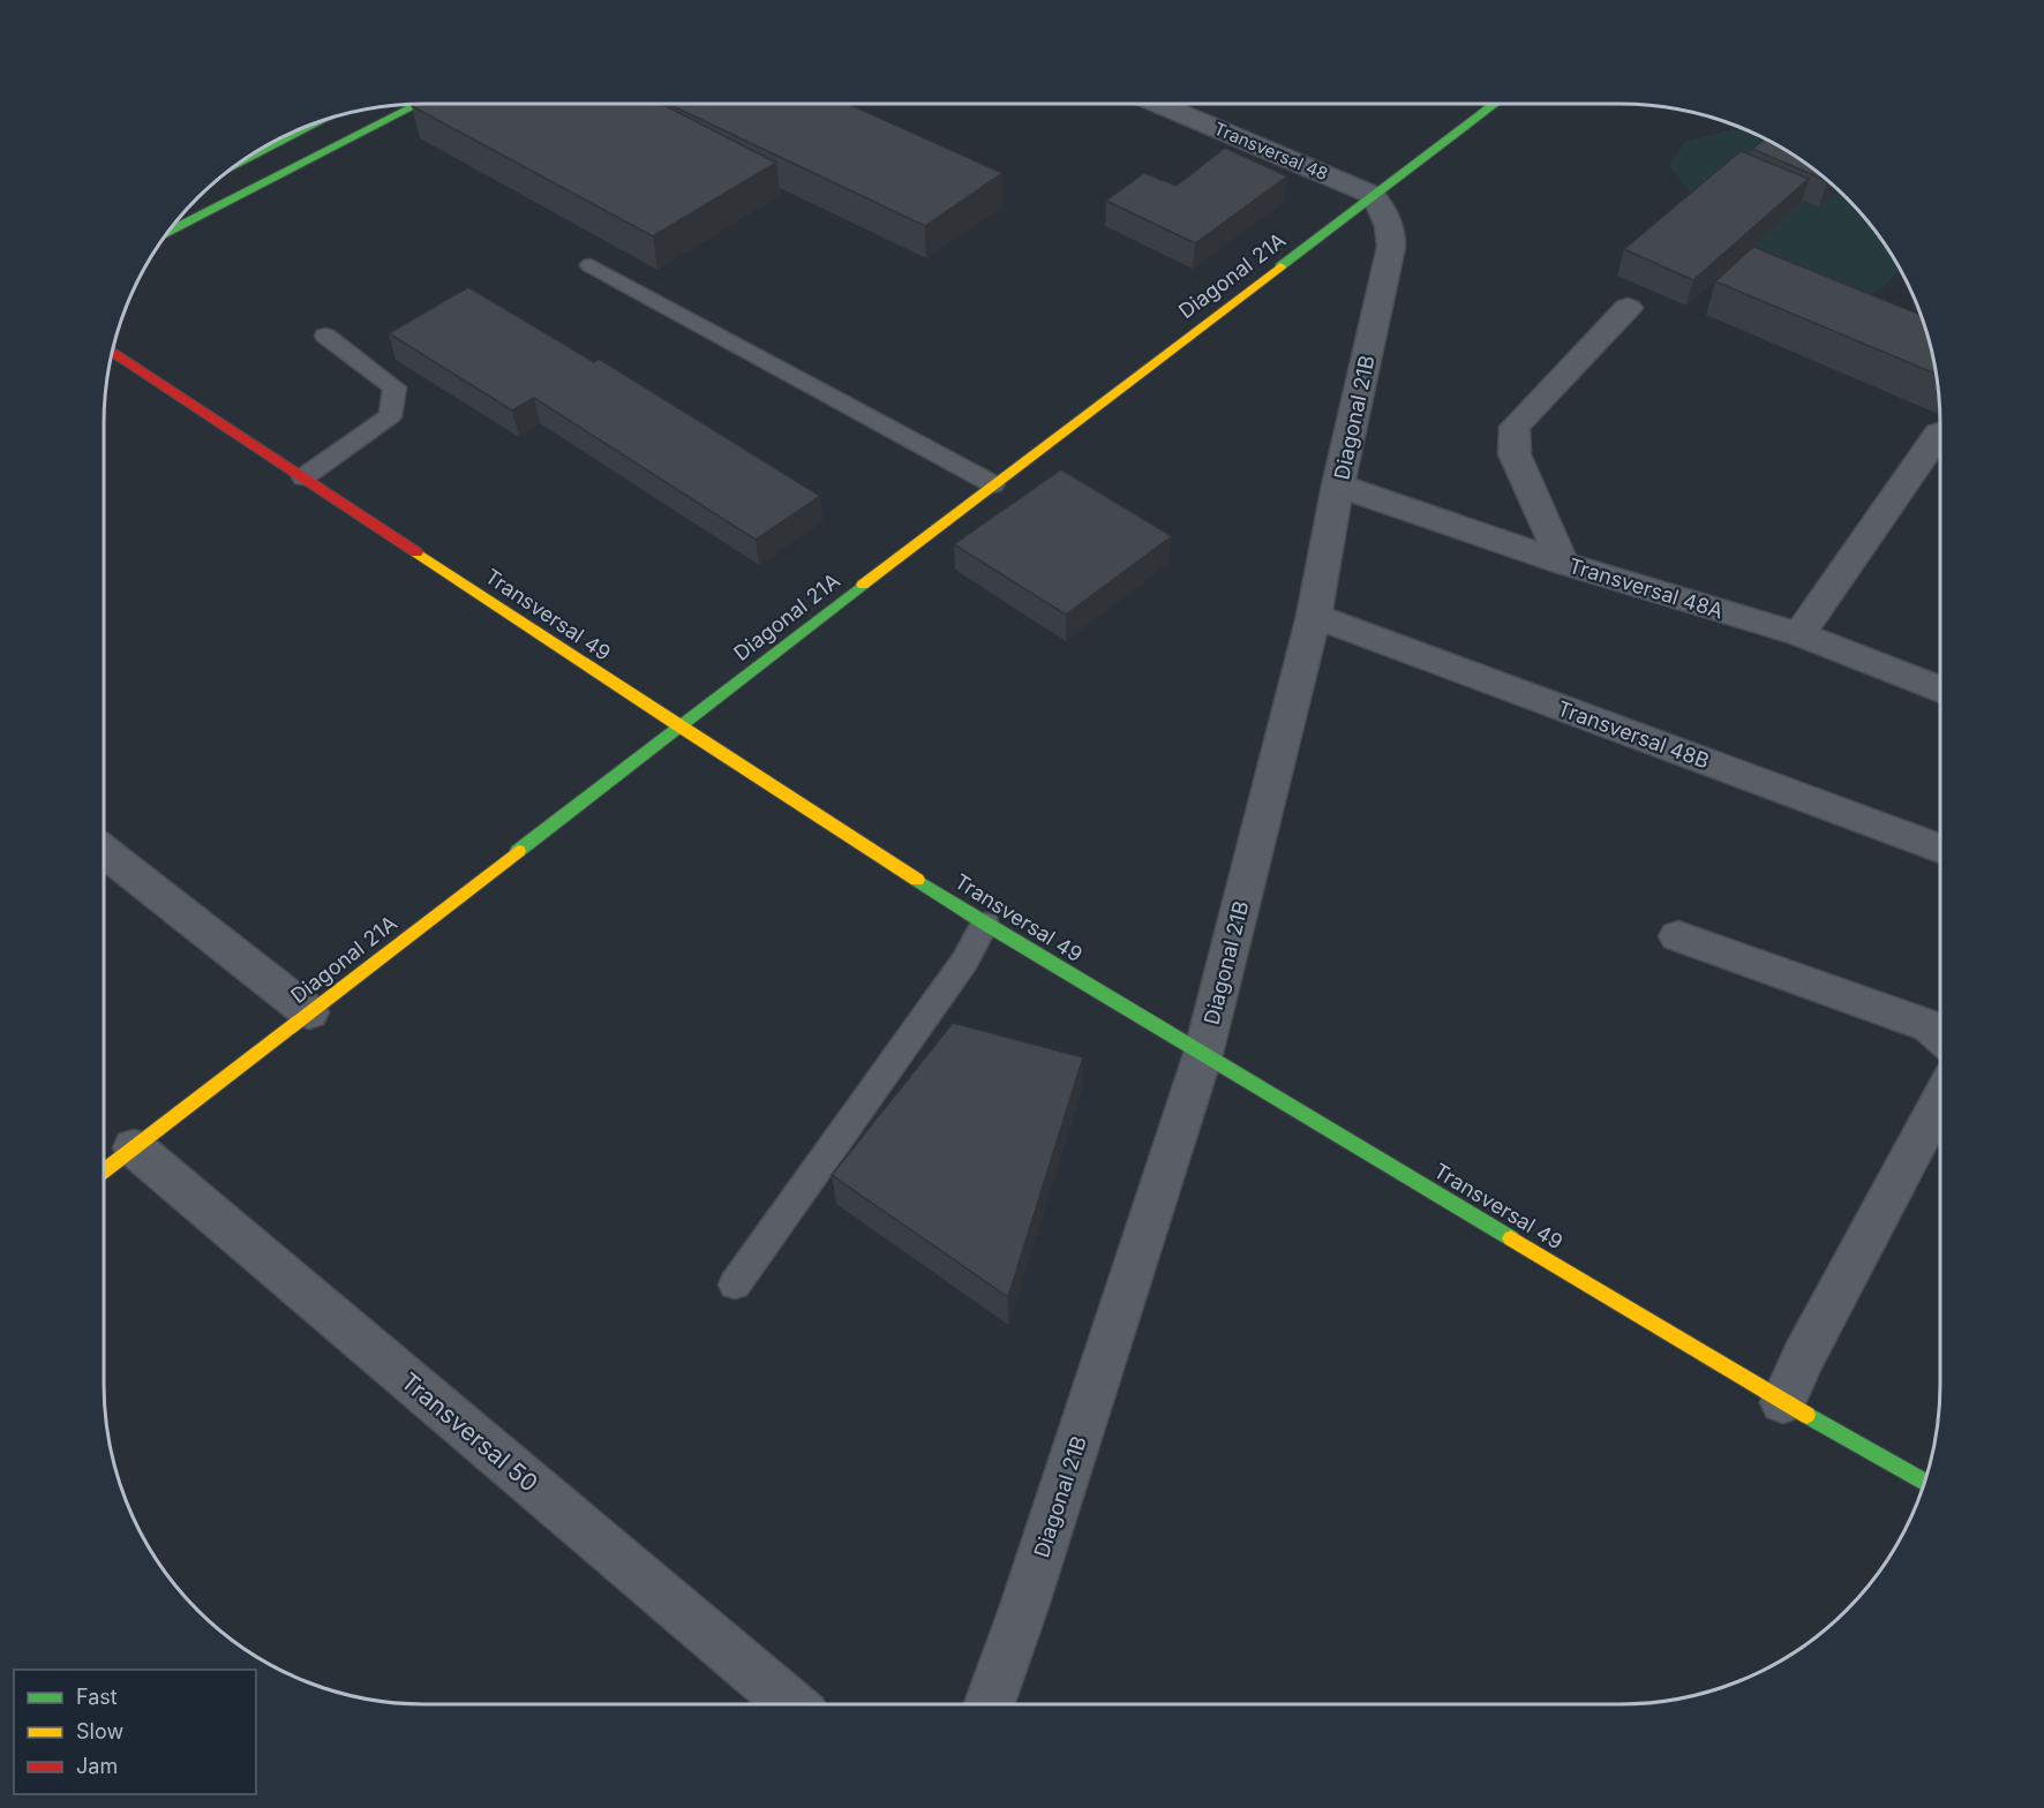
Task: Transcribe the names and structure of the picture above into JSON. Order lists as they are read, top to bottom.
{
  "streets": {
    "street": [
      "Transversal 48",
      "Diagonal 21A",
      "Diagonal 21B",
      "Transversal 48A",
      "Transversal 49",
      "Transversal 48B",
      "Transversal 50"
    ]
  },
  "crossings": [
    ["Transversal 48", "Diagonal 21A"],
    ["Transversal 48", "Diagonal 21B"],
    ["Diagonal 21A", "Diagonal 21B"],
    ["Diagonal 21A", "Transversal 49"],
    ["Diagonal 21A", "Transversal 50"],
    ["Diagonal 21B", "Transversal 48A"],
    ["Diagonal 21B", "Transversal 49"],
    ["Diagonal 21B", "Transversal 48B"]
  ],
  "legend": ["Fast", "Slow", "Jam"]
}
